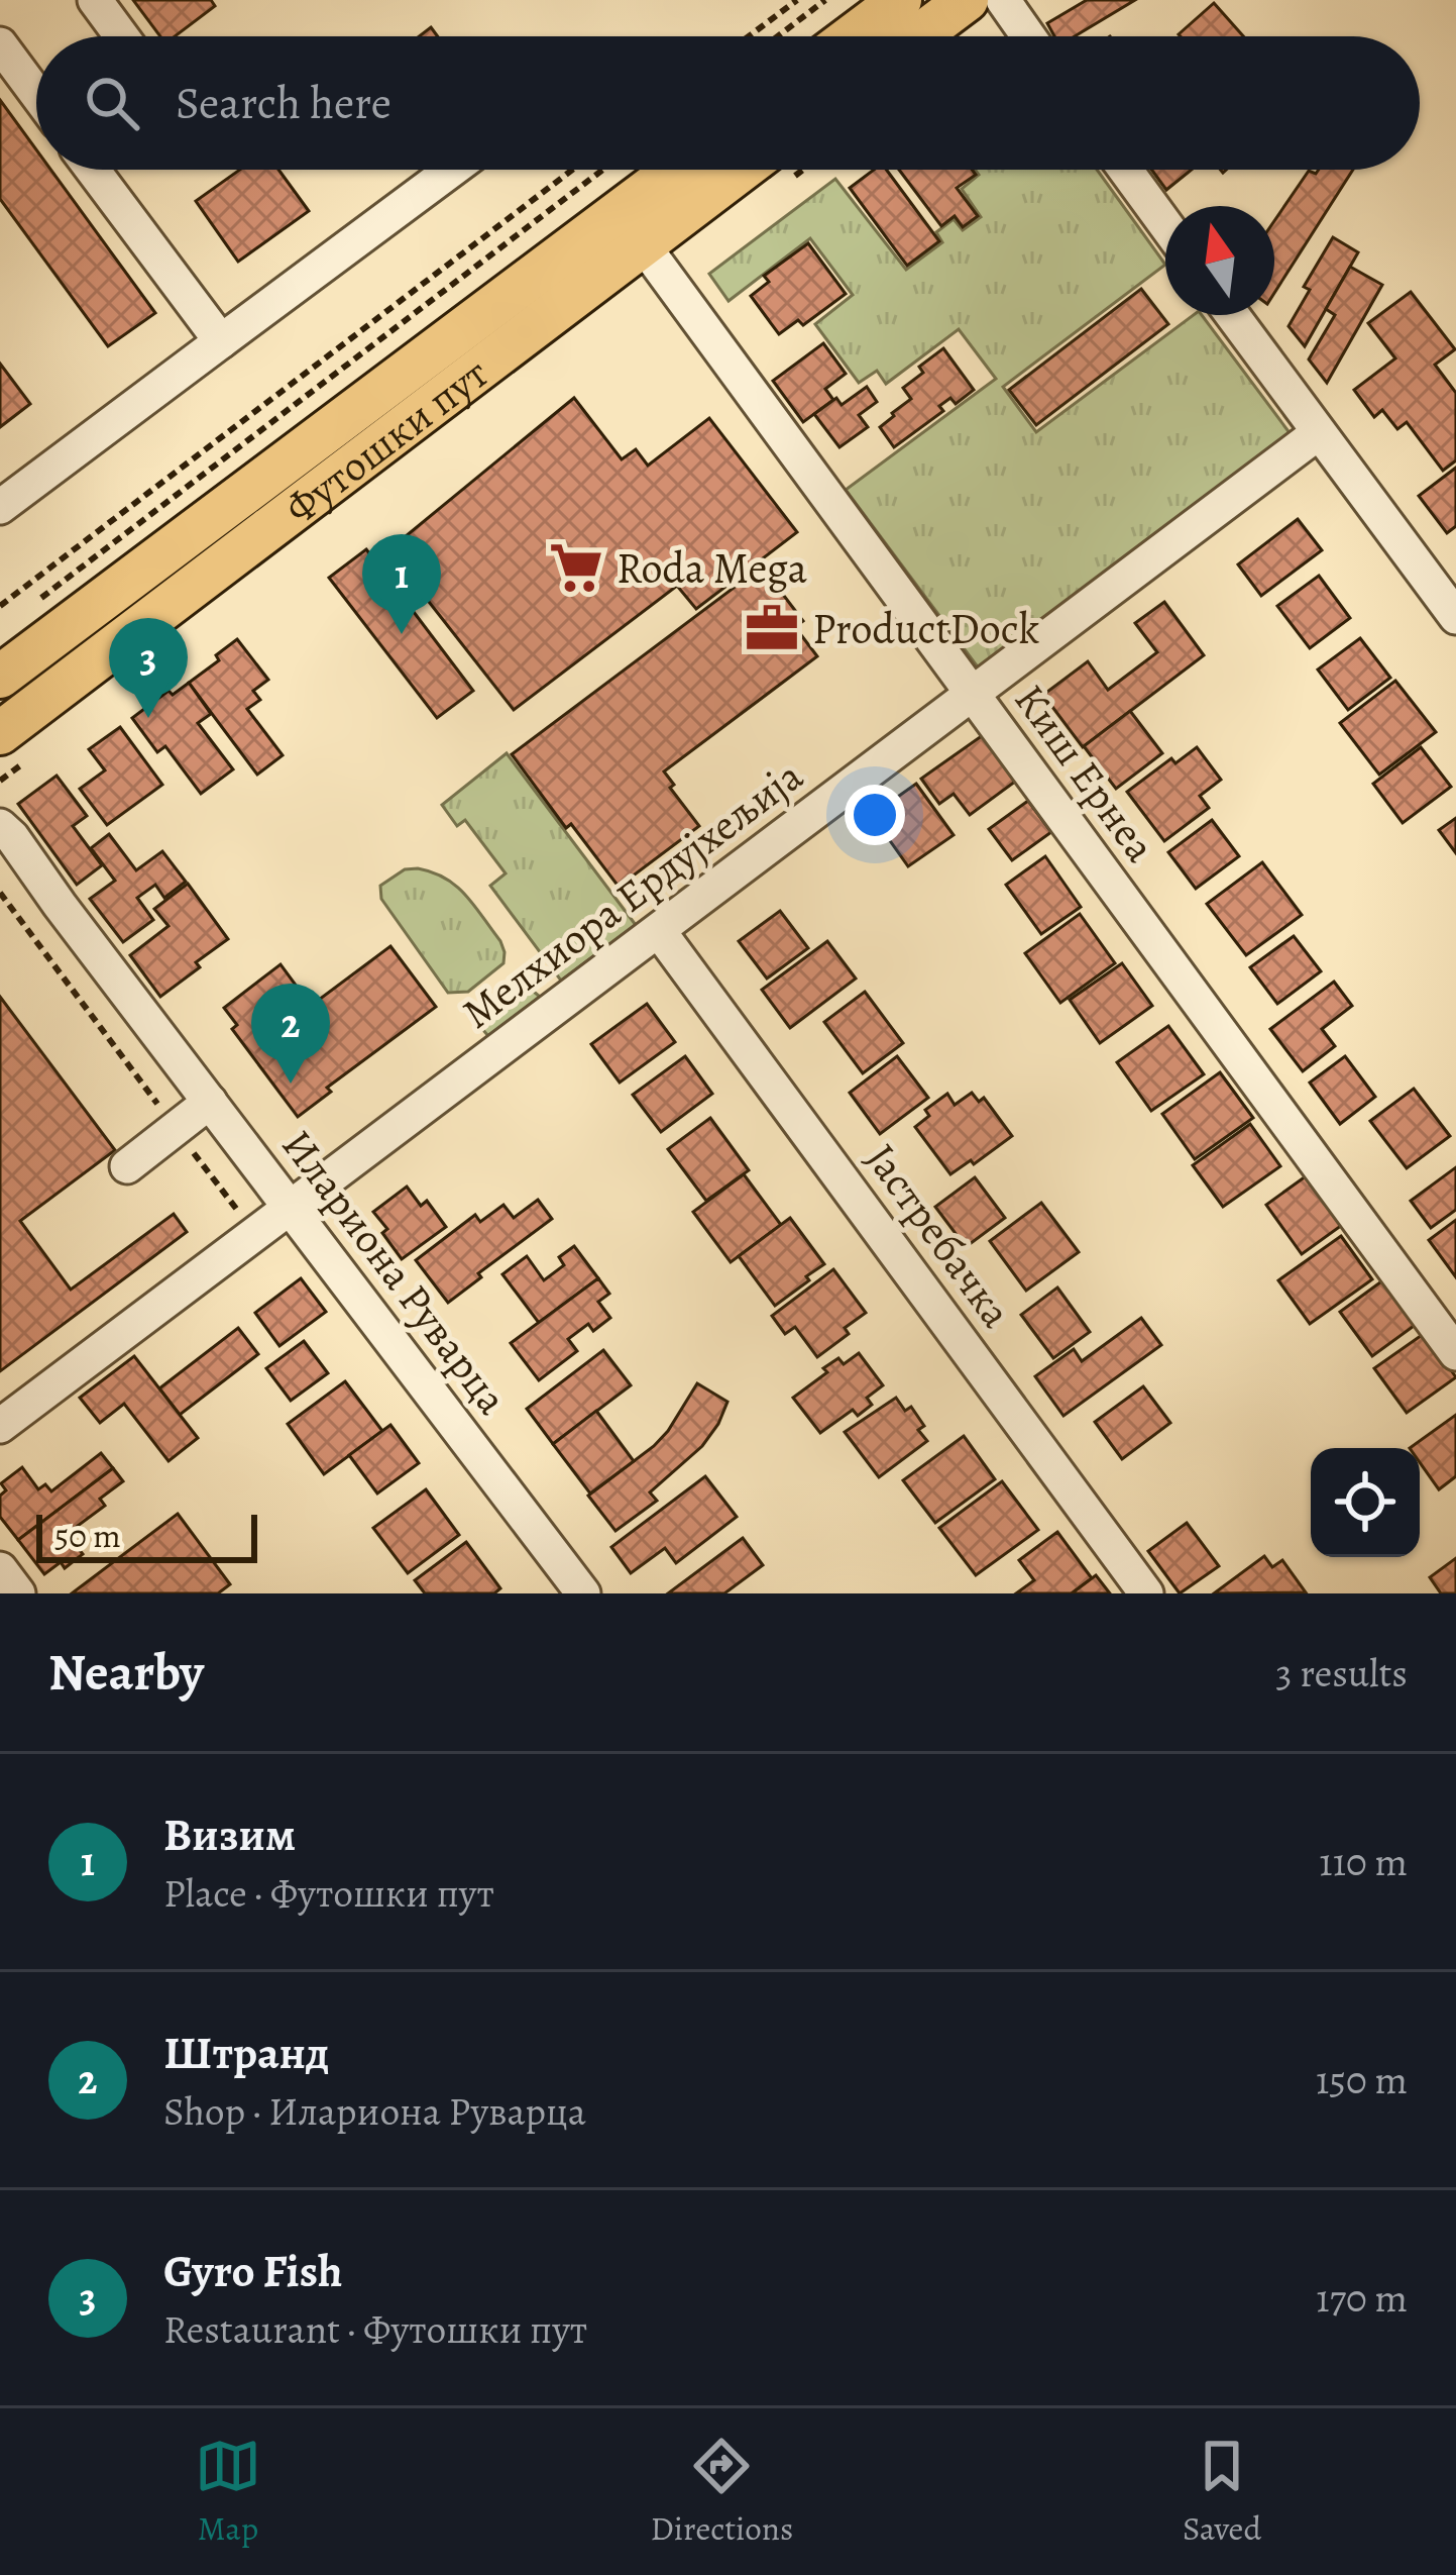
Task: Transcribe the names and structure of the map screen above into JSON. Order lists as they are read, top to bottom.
{
  "streets": {
    "main road": ["Футошки пут"],
    "street": [
      "Киш Ернеа",
      "Мелхиора Ердујхељија",
      "Јастребачка",
      "Илариона Руварца"
    ]
  },
  "crossings": [
    ["Футошки пут", "Киш Ернеа"],
    ["Футошки пут", "Илариона Руварца"],
    ["Киш Ернеа", "Мелхиора Ердујхељија"],
    ["Мелхиора Ердујхељија", "Јастребачка"],
    ["Мелхиора Ердујхељија", "Илариона Руварца"]
  ],
  "places": {
    "supermarket": ["Roda Mega"],
    "office": ["ProductDock"]
  },
  "scale_bar": "50 m",
  "north": "top",
  "page": {
    "search": "Search here",
    "pins": ["1", "3", "2"],
    "scale": "50 m",
    "heading": ["Nearby", "3 results"],
    "list": [
      {
        "mark": "1",
        "name": "Визим",
        "note": "Place · Футошки пут",
        "value": "110 m"
      },
      {
        "mark": "2",
        "name": "Штранд",
        "note": "Shop · Илариона Руварца",
        "value": "150 m"
      },
      {
        "mark": "3",
        "name": "Gyro Fish",
        "note": "Restaurant · Футошки пут",
        "value": "170 m"
      }
    ],
    "nav": ["Map", "Directions", "Saved"]
  }
}
